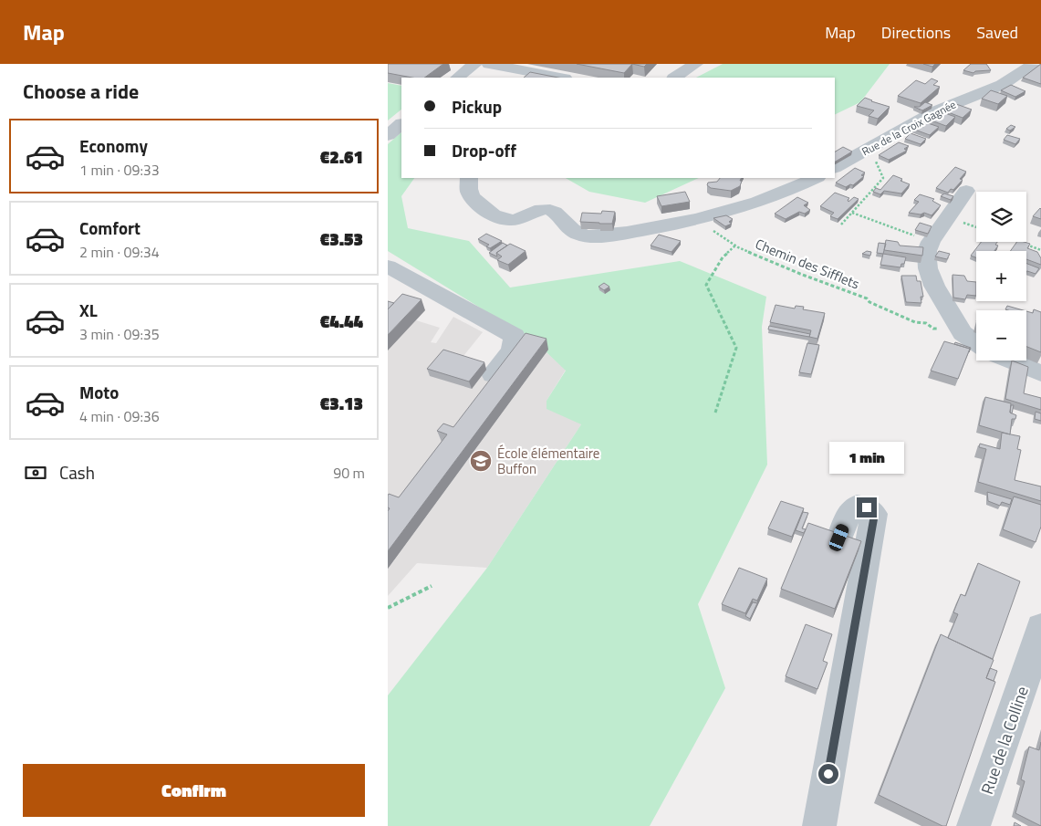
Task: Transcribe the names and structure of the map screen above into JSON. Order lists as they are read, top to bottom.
{
  "streets": {
    "street": ["Rue de la Croix Gagnée", "Rue de la Colline"],
    "path": ["Chemin des Sifflets"]
  },
  "places": {
    "school or university": ["École élémentaire Buffon"]
  },
  "page": {
    "header": "Map",
    "nav": ["Map", "Directions", "Saved"],
    "heading": "Choose a ride",
    "banner": ["Pickup", "Drop-off"],
    "list": [
      {
        "name": "Economy",
        "note": "1 min · 09:33",
        "value": "€2.61"
      },
      {
        "name": "Comfort",
        "note": "2 min · 09:34",
        "value": "€3.53"
      },
      {
        "name": "XL",
        "note": "3 min · 09:35",
        "value": "€4.44"
      },
      {
        "name": "Moto",
        "note": "4 min · 09:36",
        "value": "€3.13"
      }
    ],
    "map_buttons": ["+", "−"],
    "bubble": "1 min",
    "pay": ["Cash", "90 m"],
    "buttons": "Confirm"
  }
}
